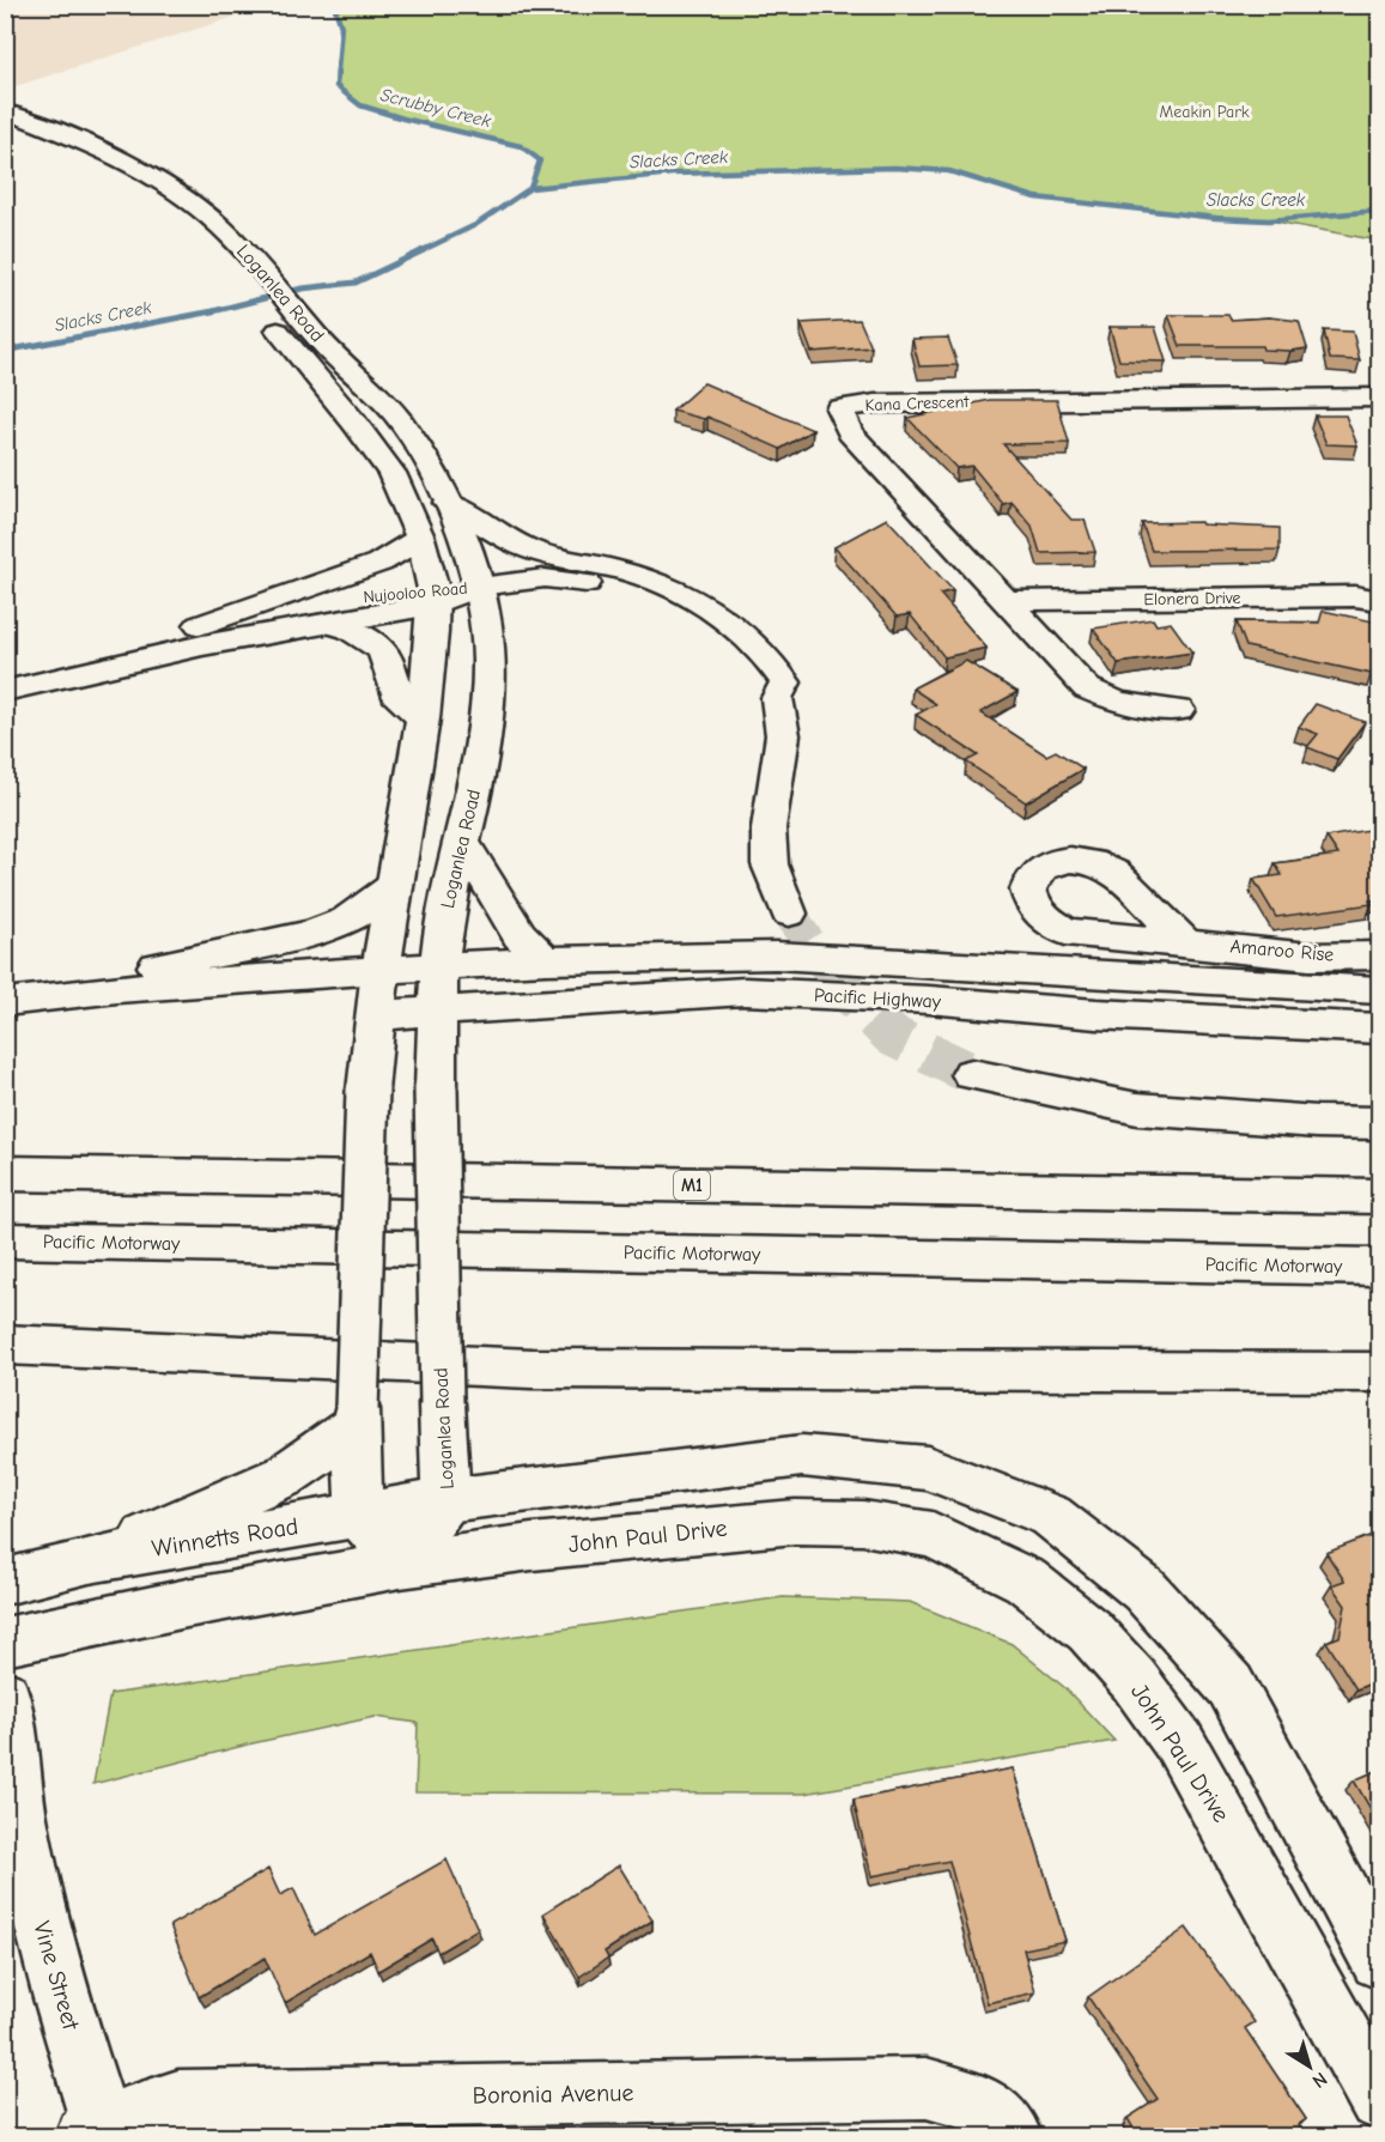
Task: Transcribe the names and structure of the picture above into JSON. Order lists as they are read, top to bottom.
{
  "streets": {
    "main road": [
      "Loganlea Road",
      "Kana Crescent",
      "Nujooloo Road",
      "Elonera Drive",
      "Amaroo Rise",
      "Pacific Highway",
      "M1",
      "Pacific Motorway",
      "John Paul Drive",
      "Winnetts Road",
      "Vine Street",
      "Boronia Avenue"
    ]
  },
  "crossings": [
    ["Loganlea Road", "Nujooloo Road"],
    ["Loganlea Road", "Pacific Highway"],
    ["Loganlea Road", "John Paul Drive"],
    ["Loganlea Road", "Winnetts Road"],
    ["Kana Crescent", "Elonera Drive"],
    ["Vine Street", "Boronia Avenue"]
  ],
  "water": ["Scrubby Creek", "Slacks Creek"],
  "parks": ["Meakin Park"],
  "north": "bottom right"
}
